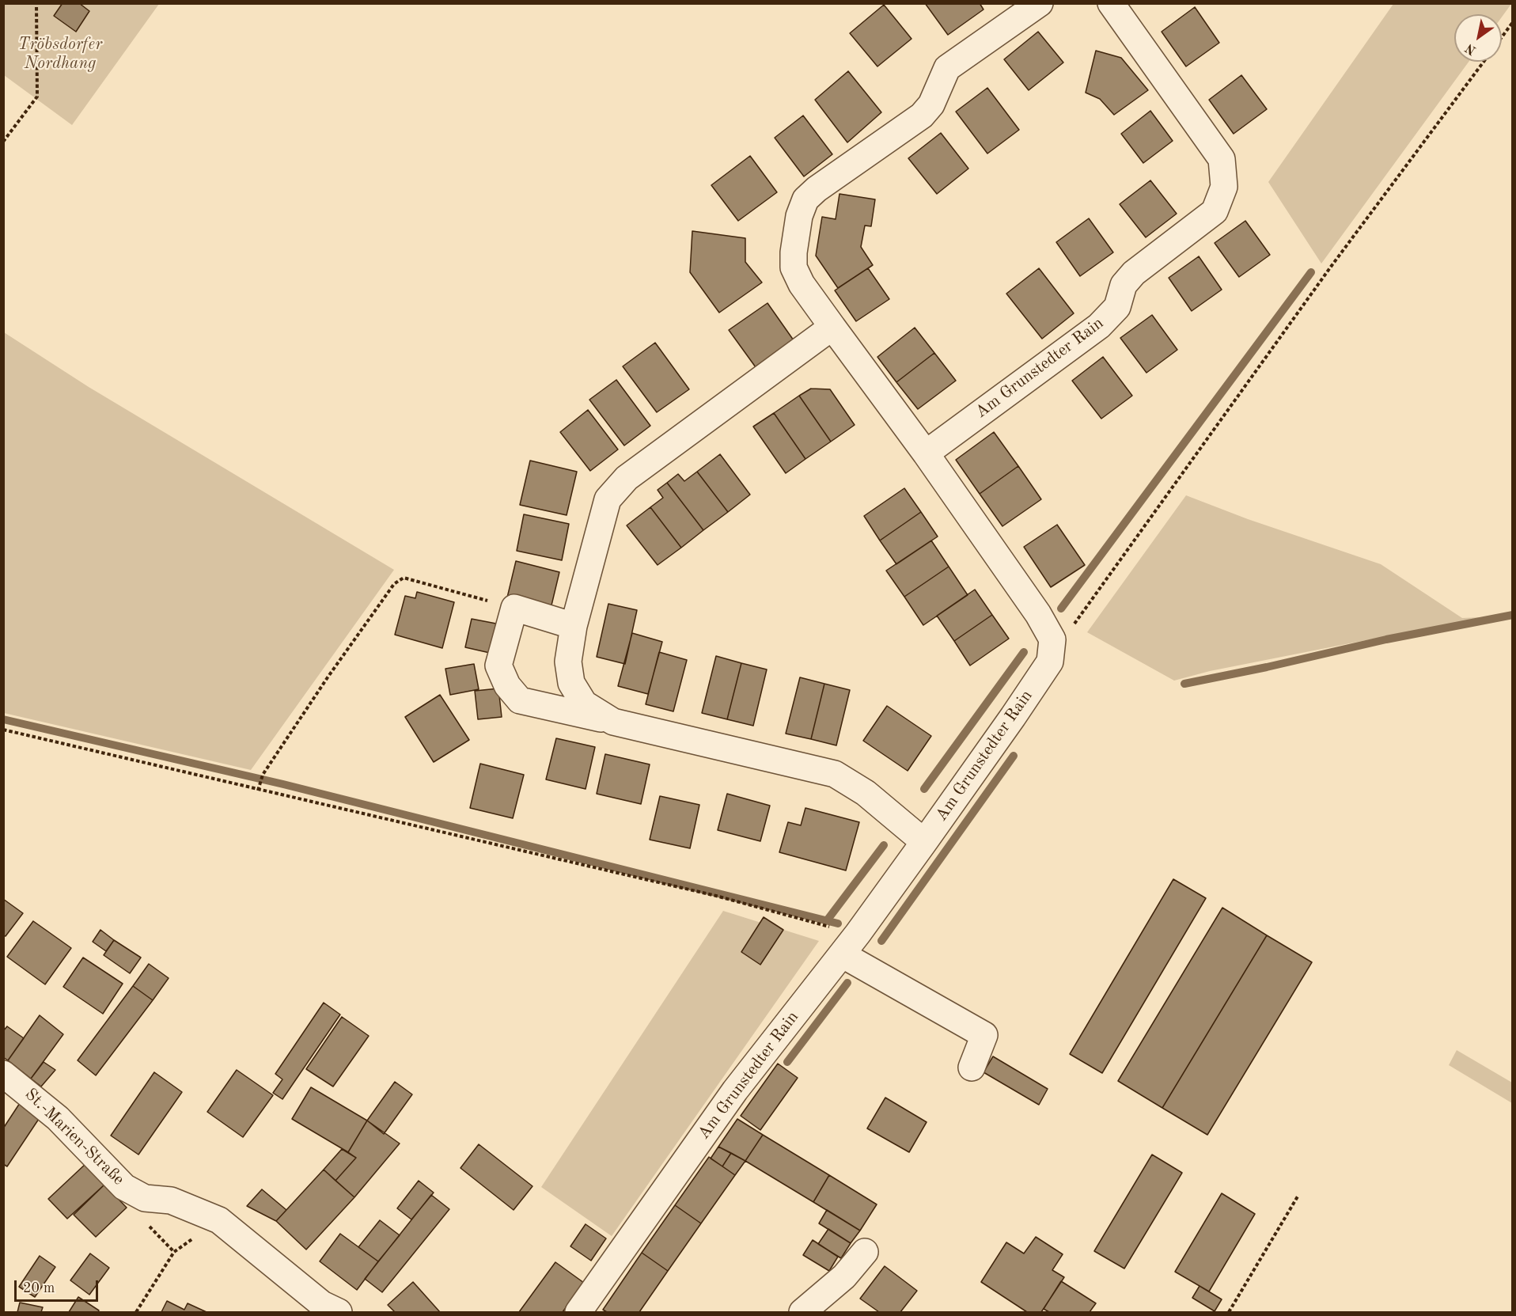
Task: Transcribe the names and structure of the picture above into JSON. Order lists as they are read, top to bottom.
{
  "streets": {
    "street": ["Am Grunstedter Rain", "St.-Marien-Straße"]
  },
  "parks": ["Tröbsdorfer Nordhang"],
  "scale_bar": "20 m",
  "north": "bottom left"
}
